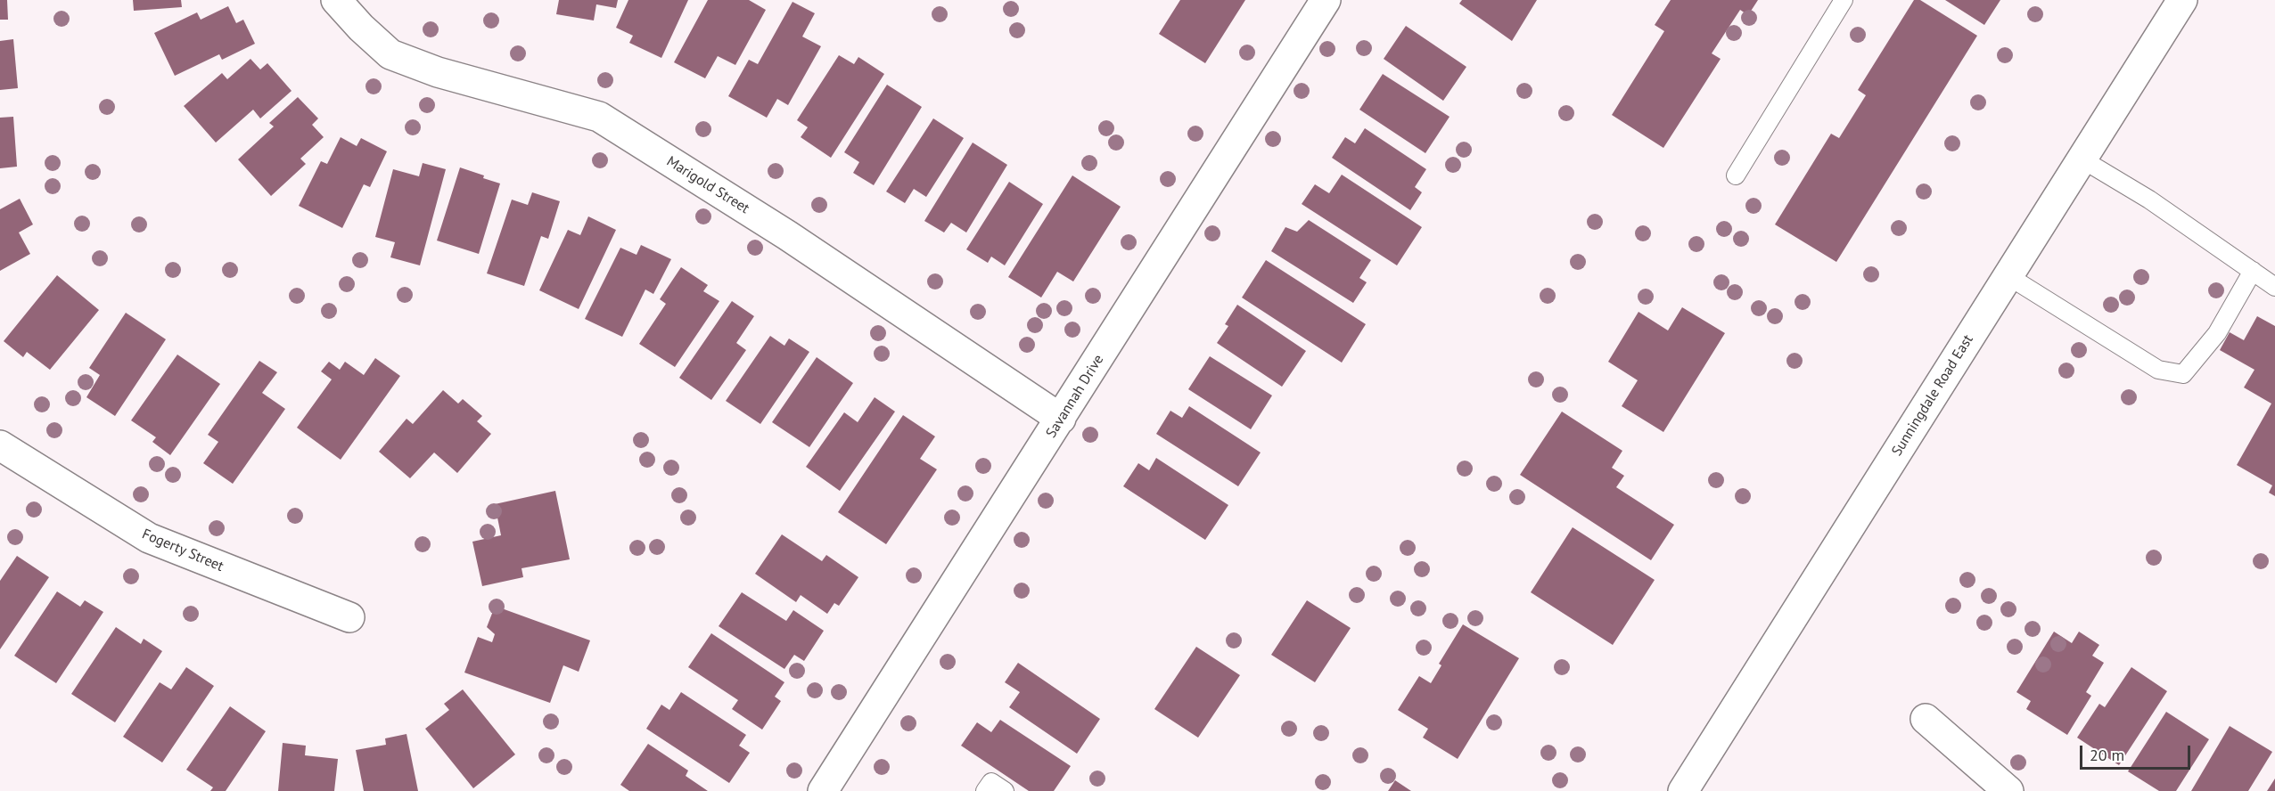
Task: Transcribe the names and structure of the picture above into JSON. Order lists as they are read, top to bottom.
{
  "streets": {
    "street": [
      "Marigold Street",
      "Sunningdale Road East",
      "Savannah Drive",
      "Fogerty Street"
    ]
  },
  "crossings": [
    ["Marigold Street", "Savannah Drive"]
  ],
  "scale_bar": "20 m"
}
